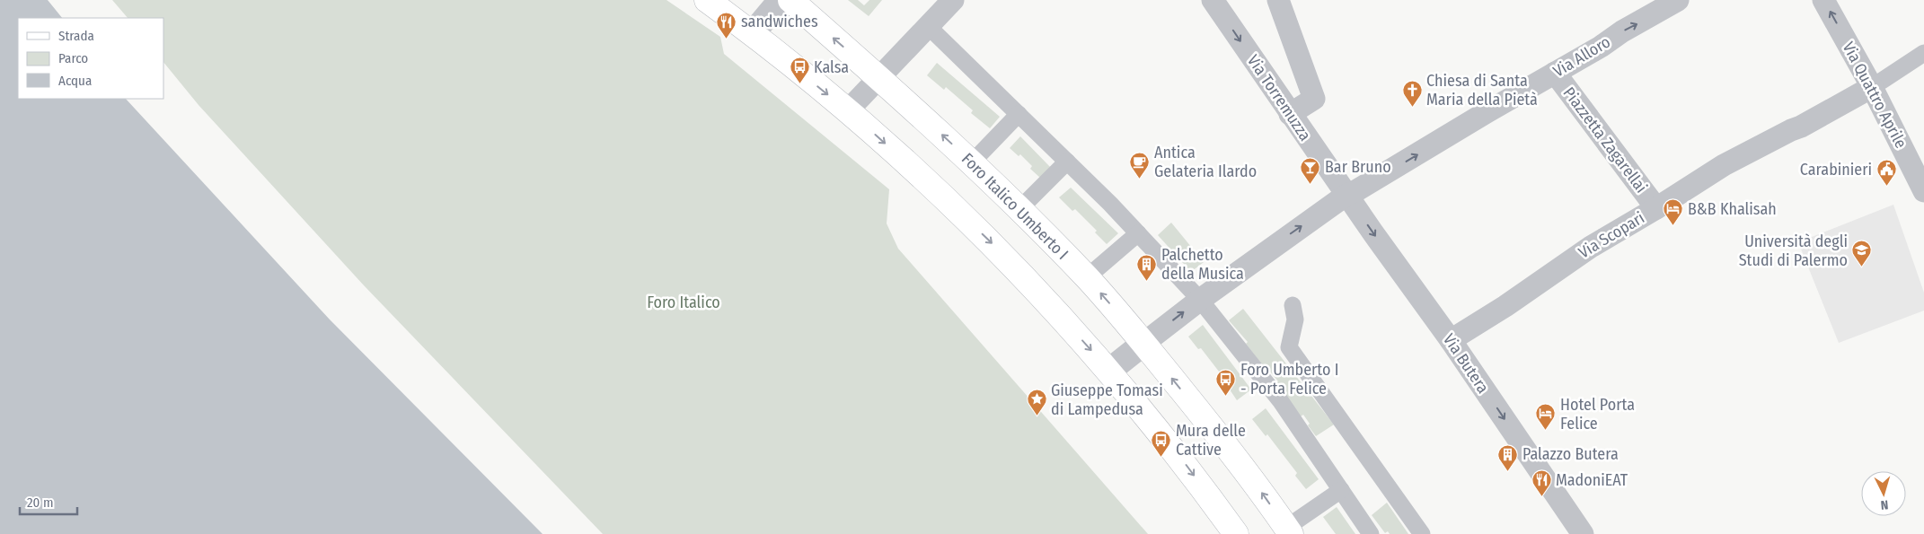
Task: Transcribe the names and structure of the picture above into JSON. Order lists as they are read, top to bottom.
{
  "streets": {
    "main road": ["Foro Italico Umberto I"],
    "street": [
      "Via Alloro",
      "Via Quattro Aprile",
      "Via Torremuzza",
      "Piazzetta Zagarellai",
      "Via Scopari",
      "Via Butera"
    ]
  },
  "crossings": [
    ["Via Alloro", "Via Torremuzza"],
    ["Via Alloro", "Piazzetta Zagarellai"],
    ["Via Alloro", "Foro Italico Umberto I"],
    ["Via Alloro", "Via Butera"],
    ["Via Quattro Aprile", "Via Scopari"],
    ["Via Torremuzza", "Via Butera"],
    ["Piazzetta Zagarellai", "Via Scopari"],
    ["Via Scopari", "Via Butera"]
  ],
  "one_way": ["Via Alloro", "Via Quattro Aprile", "Via Torremuzza"],
  "parks": ["Foro Italico"],
  "places": {
    "restaurant": ["sandwiches", "MadoniEAT"],
    "bus stop": ["Kalsa", "Foro Umberto I - Porta Felice", "Mura delle Cattive"],
    "church": ["Chiesa di Santa Maria della Pietà"],
    "cafe": ["Antica Gelateria Ilardo"],
    "bar": ["Bar Bruno"],
    "public building": ["Carabinieri"],
    "hotel": ["B&B Khalisah", "Hotel Porta Felice"],
    "school or university": ["Università degli Studi di Palermo"],
    "building": ["Palchetto della Musica", "Palazzo Butera"],
    "place": ["Giuseppe Tomasi di Lampedusa"]
  },
  "legend": ["Strada", "Parco", "Acqua"],
  "scale_bar": "20 m",
  "north": "bottom"
}
